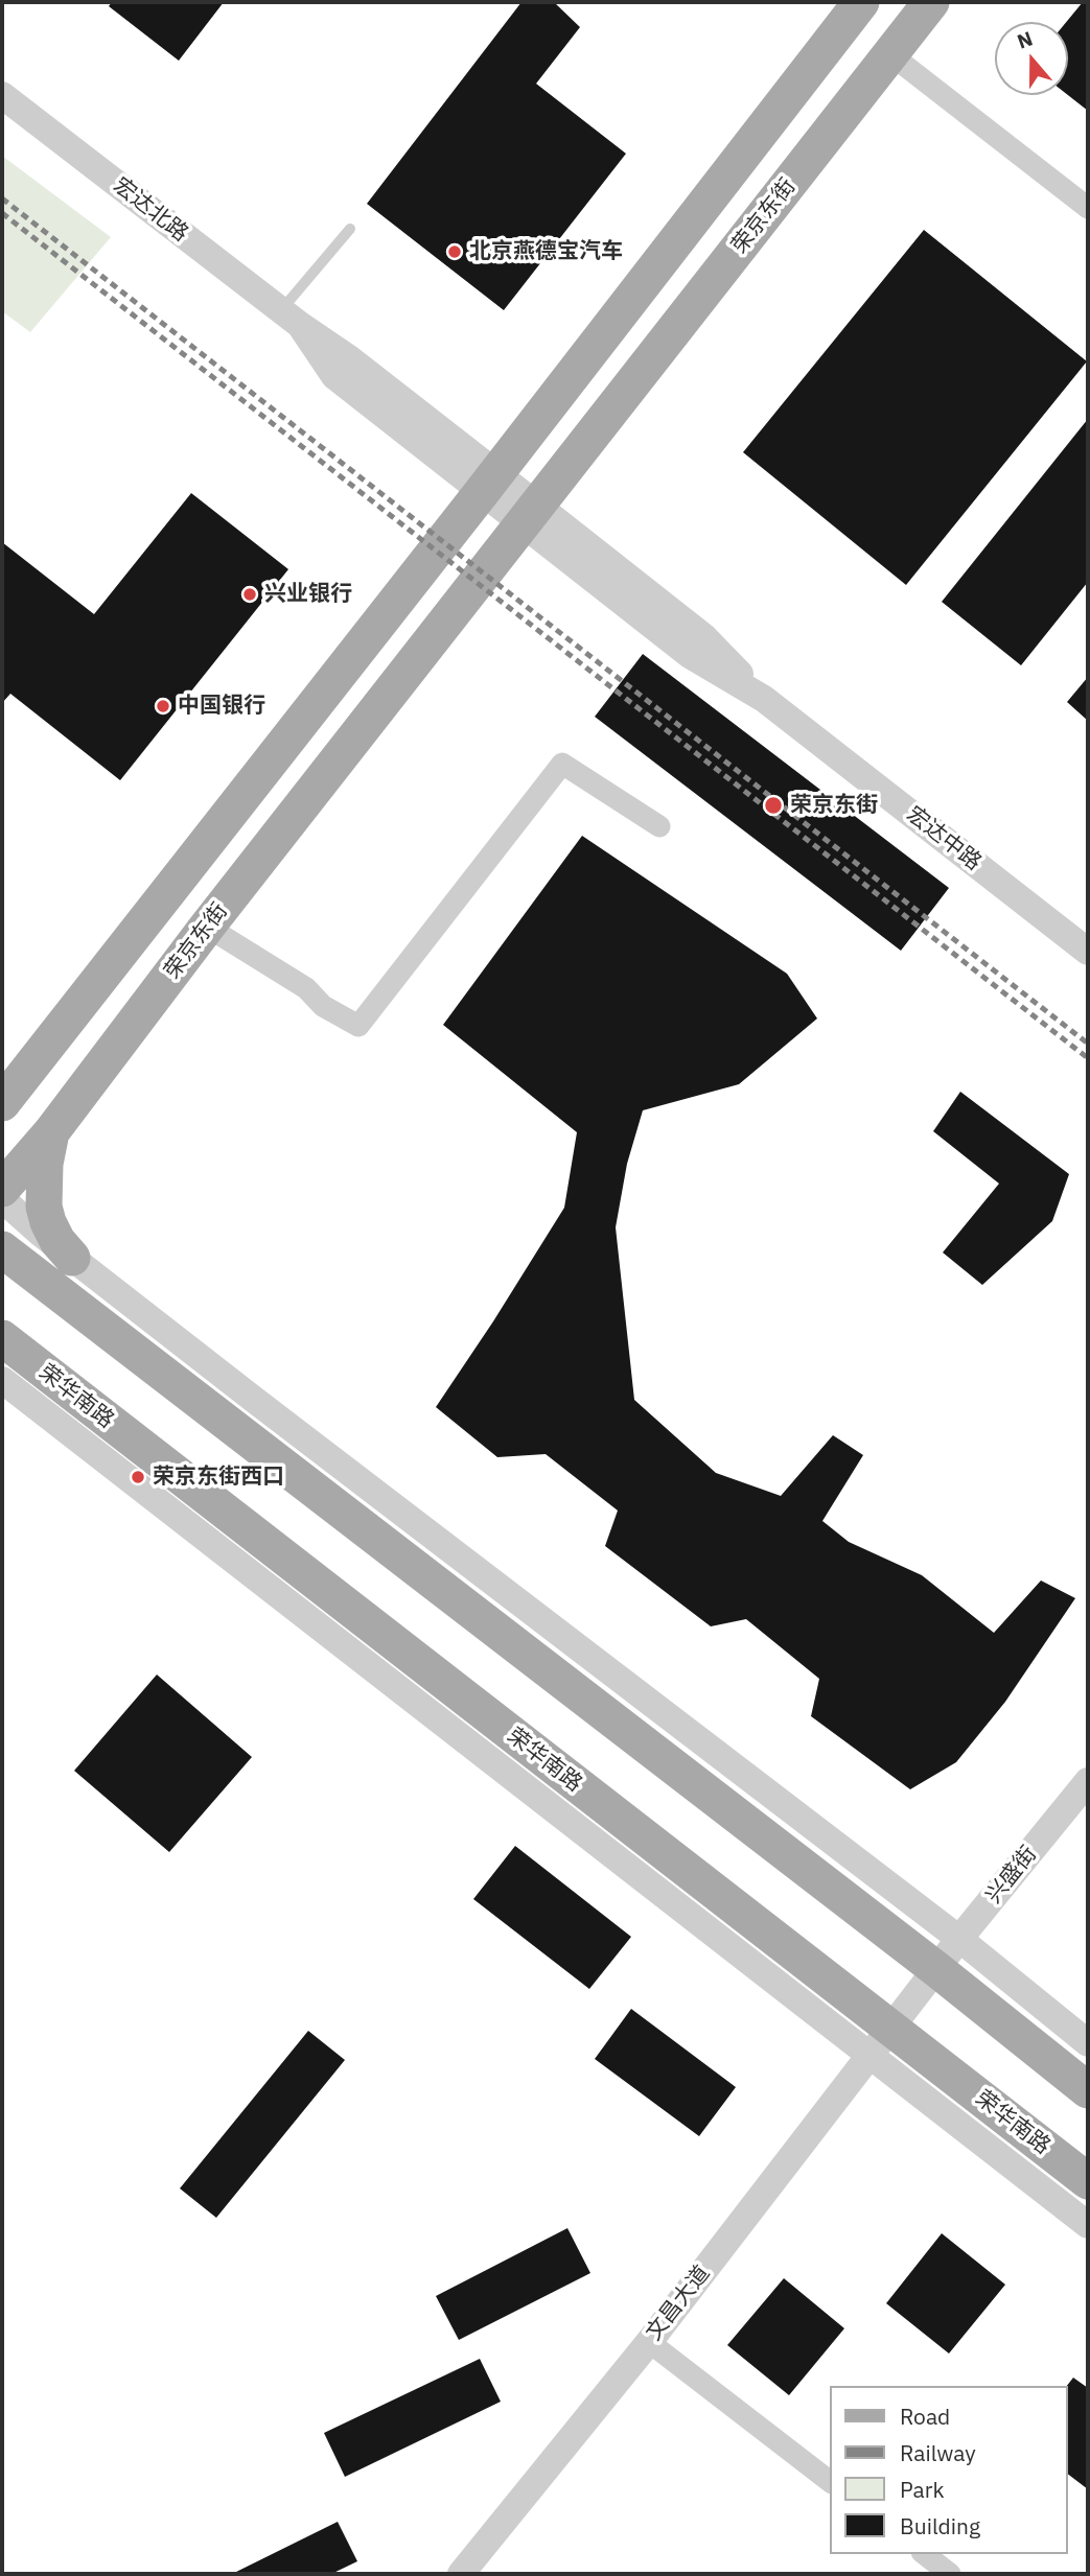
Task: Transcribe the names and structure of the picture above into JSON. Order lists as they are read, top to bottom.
{
  "streets": {
    "main road": ["荣京东街", "荣华南路"],
    "street": [
      "宏达北路",
      "宏达中路",
      "兴盛街",
      "文昌大道"
    ]
  },
  "crossings": [
    ["宏达北路", "荣京东街"],
    ["宏达北路", "宏达中路"],
    ["荣京东街", "宏达中路"],
    ["荣华南路", "文昌大道"],
    ["兴盛街", "文昌大道"]
  ],
  "places": [
    "北京燕德宝汽车",
    "兴业银行",
    "中国银行",
    "荣京东街",
    "荣京东街西口"
  ],
  "legend": [
    "Road",
    "Railway",
    "Park",
    "Building"
  ],
  "north": "top"
}
